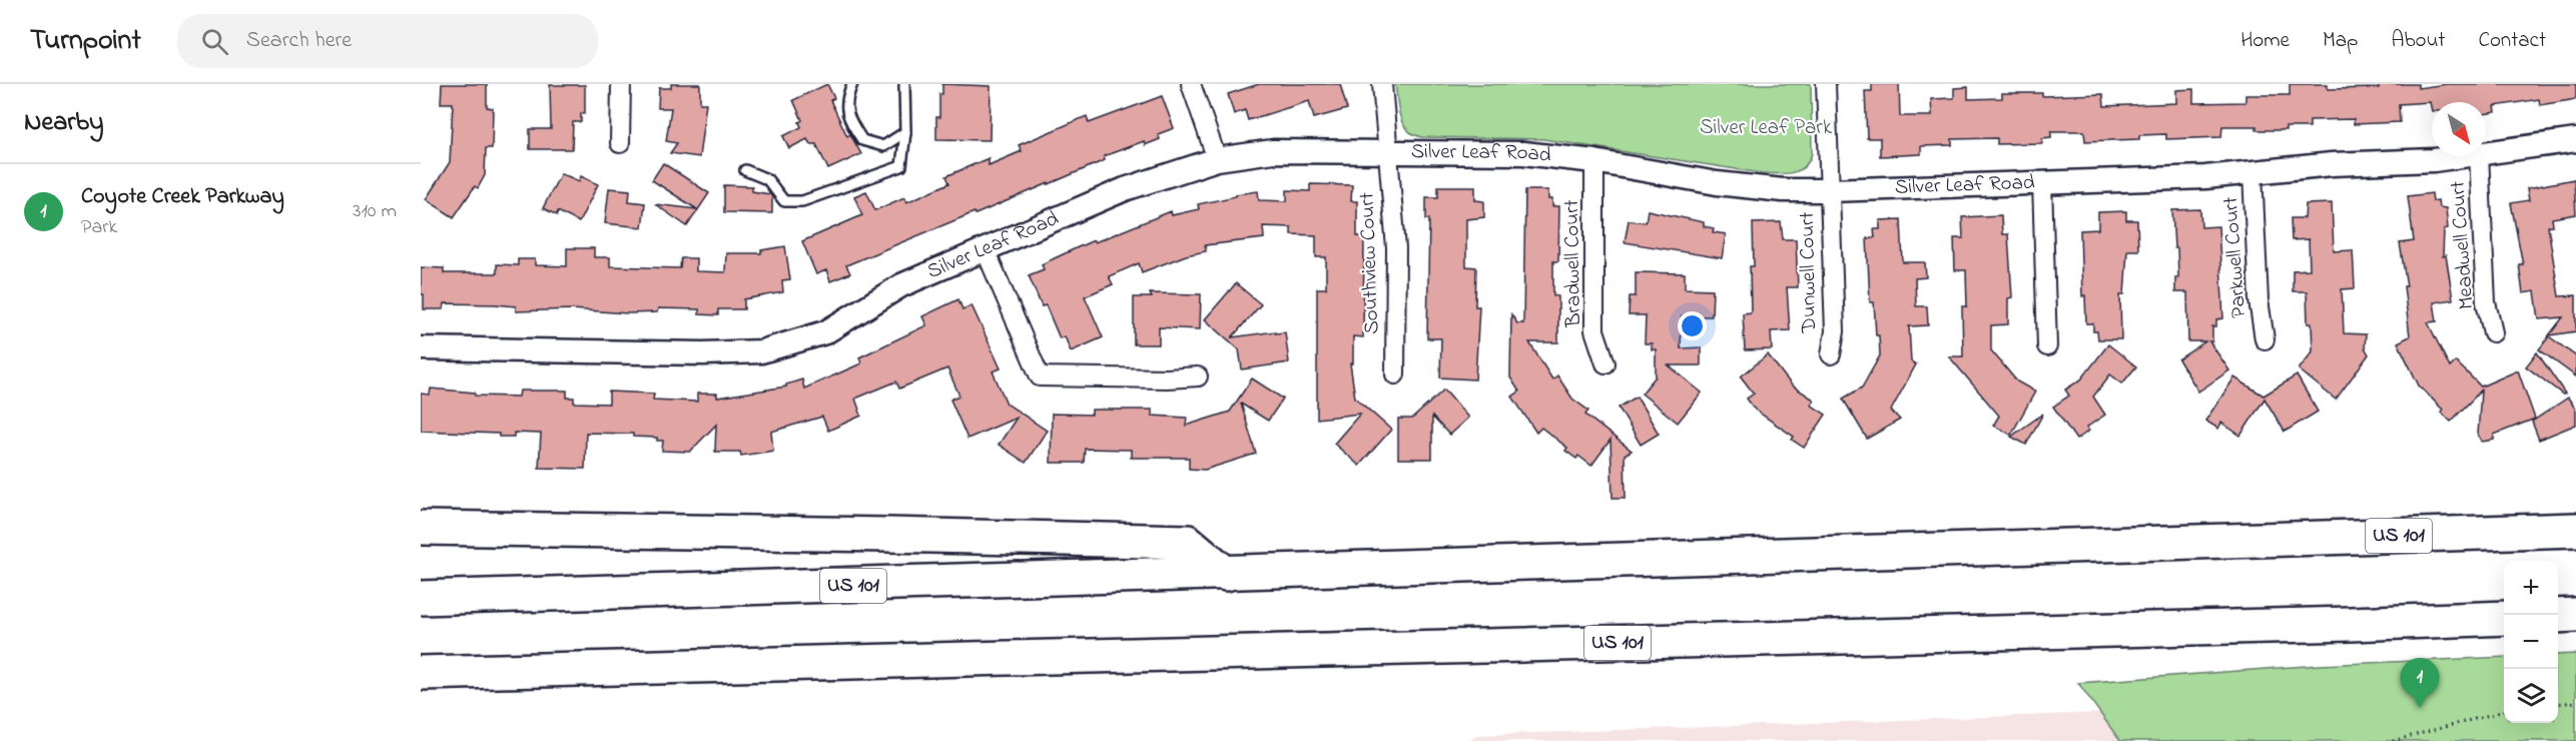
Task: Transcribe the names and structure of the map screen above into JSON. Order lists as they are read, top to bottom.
{
  "streets": {
    "highway": ["US 101"],
    "street": [
      "Silver Leaf Road",
      "Meadwell Court",
      "Parkwell Court",
      "Southview Court",
      "Bradwell Court",
      "Dunwell Court"
    ]
  },
  "crossings": [
    ["Silver Leaf Road", "Parkwell Court"],
    ["Silver Leaf Road", "Southview Court"],
    ["Silver Leaf Road", "Bradwell Court"],
    ["Silver Leaf Road", "Dunwell Court"]
  ],
  "parks": ["Silver Leaf Park"],
  "north": "bottom right",
  "page": {
    "header": "Turnpoint",
    "search": "Search here",
    "nav": [
      "Home",
      "Map",
      "About",
      "Contact"
    ],
    "heading": "Nearby",
    "list": [
      {
        "mark": "1",
        "name": "Coyote Creek Parkway",
        "note": "Park",
        "value": "310 m"
      }
    ],
    "map_buttons": ["+", "−"],
    "pins": "1"
  }
}
